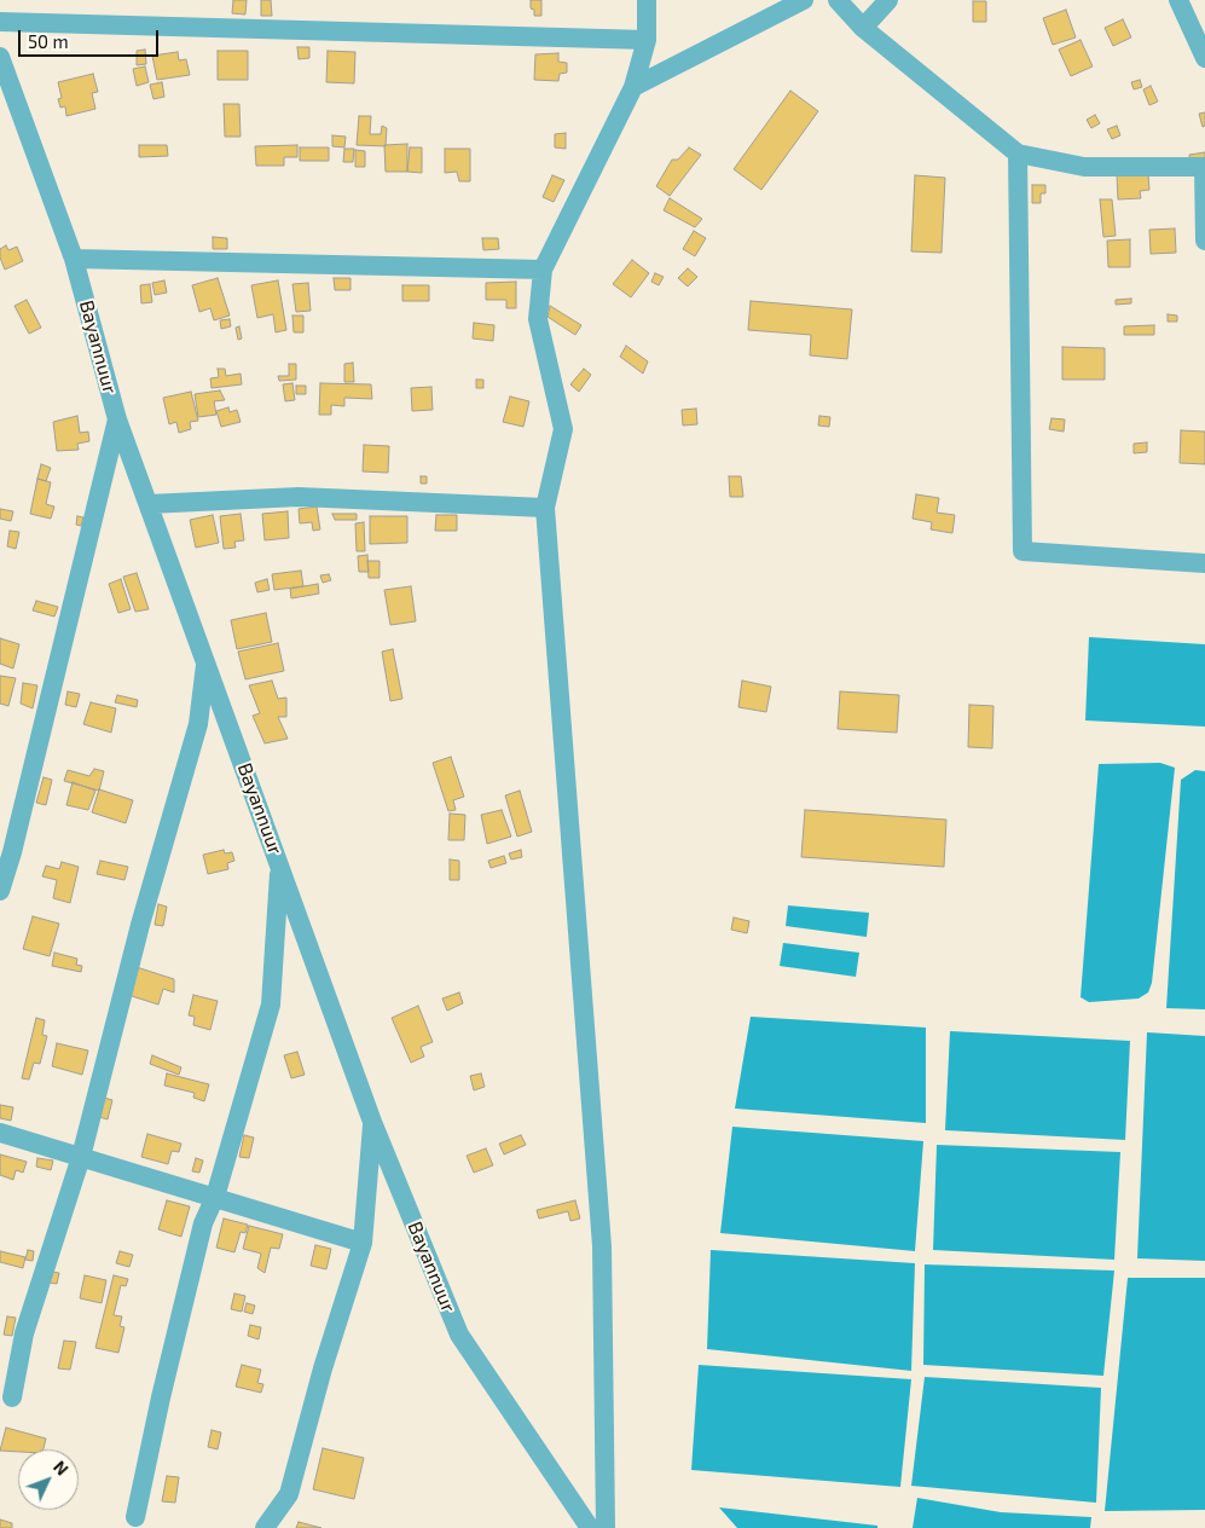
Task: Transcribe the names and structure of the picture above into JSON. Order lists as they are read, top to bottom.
{
  "streets": {
    "street": ["Bayannuur"]
  },
  "scale_bar": "50 m",
  "north": "top right"
}
